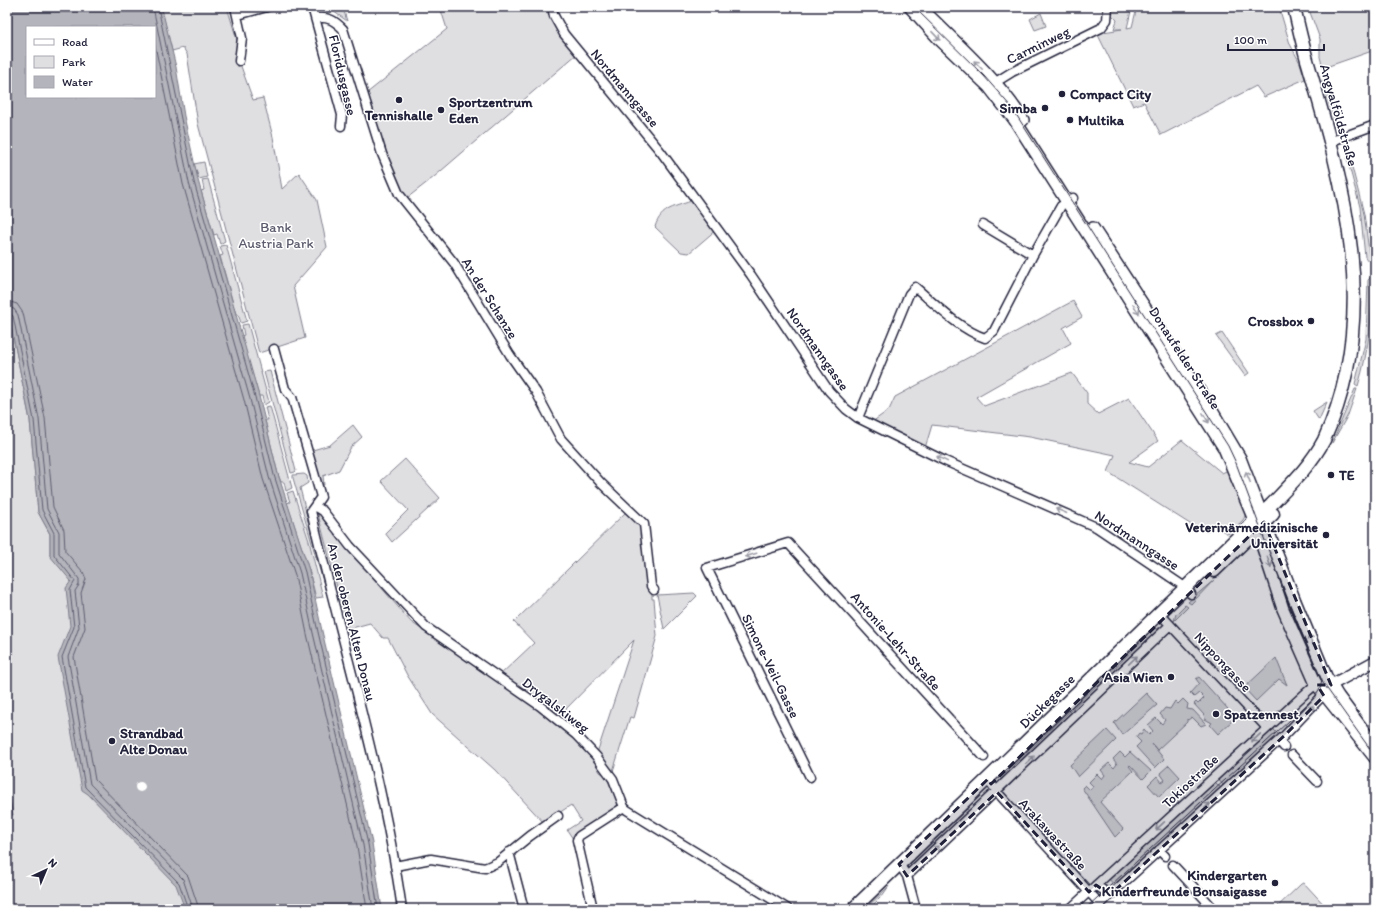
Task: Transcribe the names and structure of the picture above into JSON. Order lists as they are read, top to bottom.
{
  "streets": {
    "main road": ["Angyalföldstraße", "Donaufelder Straße", "Dückegasse"],
    "street": [
      "Carminweg",
      "Floridusgasse",
      "Nordmanngasse",
      "An der Schanze",
      "An der oberen Alten Donau",
      "Antonie-Lehr-Straße",
      "Nippongasse",
      "Simone-Veil-Gasse",
      "Drygalskiweg",
      "Tokiostraße",
      "Arakawastraße"
    ]
  },
  "crossings": [
    ["Carminweg", "Donaufelder Straße"],
    ["Floridusgasse", "An der Schanze"],
    ["Nordmanngasse", "Dückegasse"],
    ["Angyalföldstraße", "Donaufelder Straße"],
    ["Angyalföldstraße", "Dückegasse"],
    ["Donaufelder Straße", "Dückegasse"],
    ["Donaufelder Straße", "Tokiostraße"],
    ["An der oberen Alten Donau", "Drygalskiweg"],
    ["Antonie-Lehr-Straße", "Simone-Veil-Gasse"],
    ["Nippongasse", "Dückegasse"],
    ["Nippongasse", "Tokiostraße"],
    ["Dückegasse", "Arakawastraße"],
    ["Tokiostraße", "Arakawastraße"]
  ],
  "one_way": ["Nordmanngasse", "Antonie-Lehr-Straße"],
  "parks": ["Bank Austria Park"],
  "places": [
    "Compact City",
    "Tennishalle",
    "Simba",
    "Sportzentrum Eden",
    "Multika",
    "Crossbox",
    "TE",
    "Veterinärmedizinische Universität",
    "Asia Wien",
    "Spatzennest",
    "Strandbad Alte Donau",
    "Kindergarten Kinderfreunde Bonsaigasse"
  ],
  "legend": ["Road", "Park", "Water"],
  "scale_bar": "100 m",
  "north": "top right"
}
